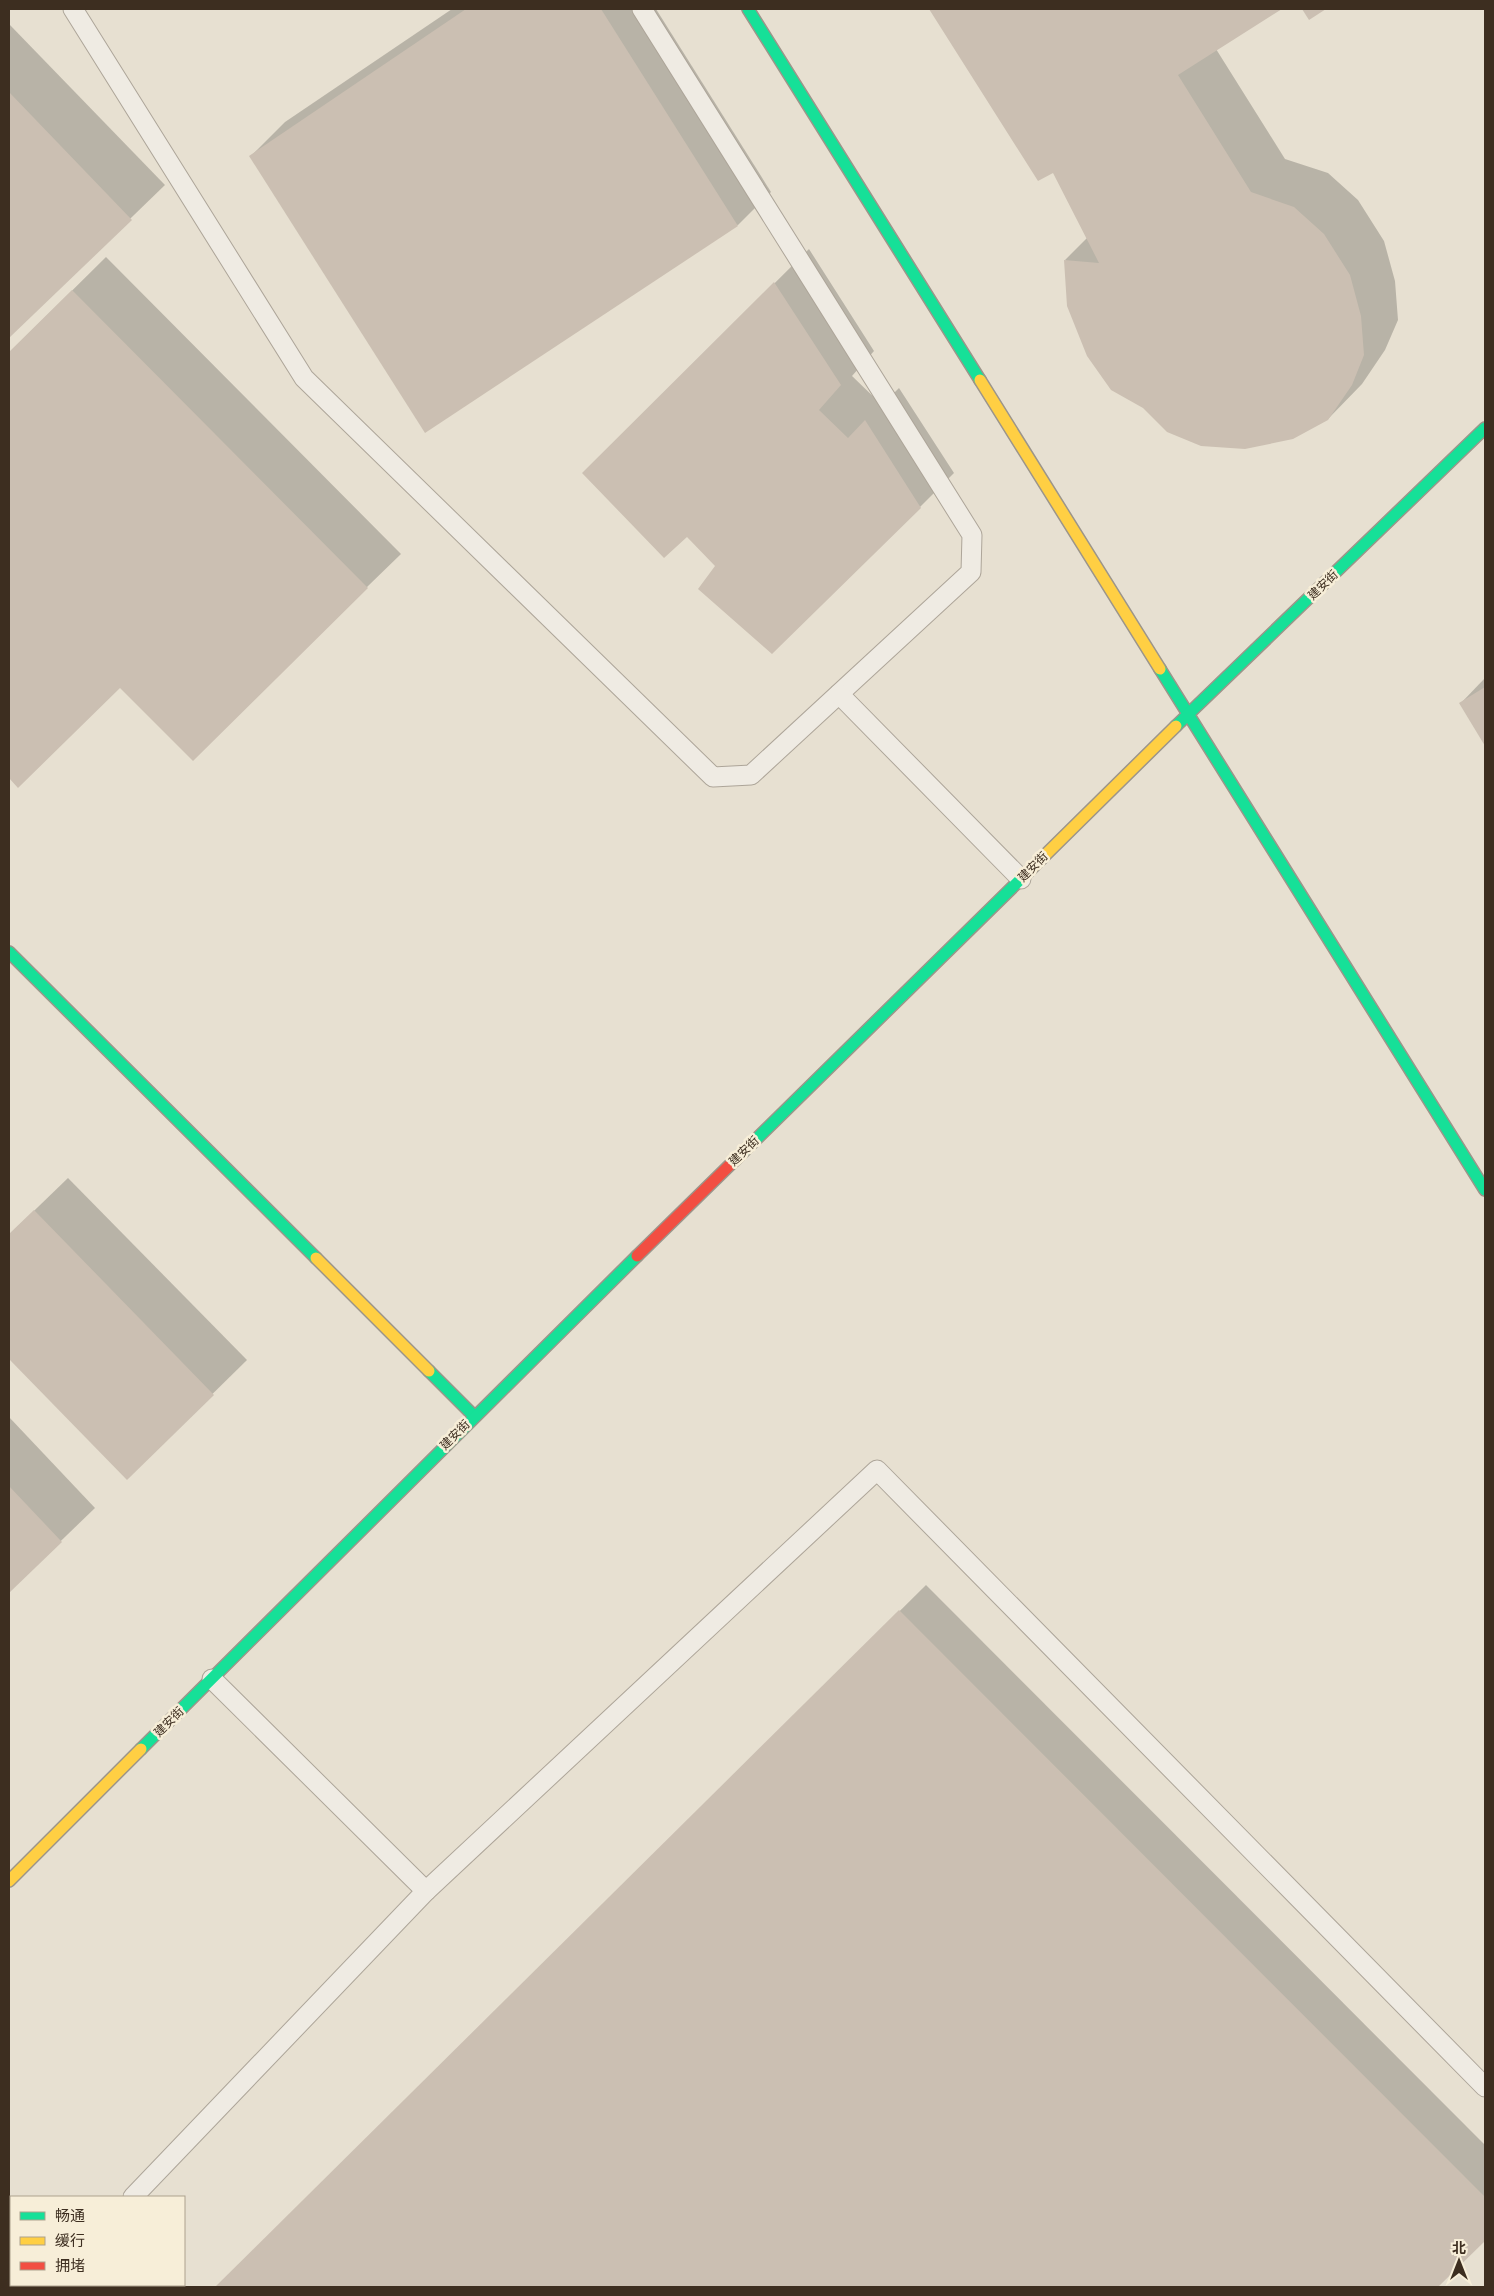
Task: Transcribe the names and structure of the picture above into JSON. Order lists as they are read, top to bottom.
{
  "streets": {
    "street": ["建安街"]
  },
  "legend": ["畅通", "缓行", "拥堵"],
  "north": "top"
}
